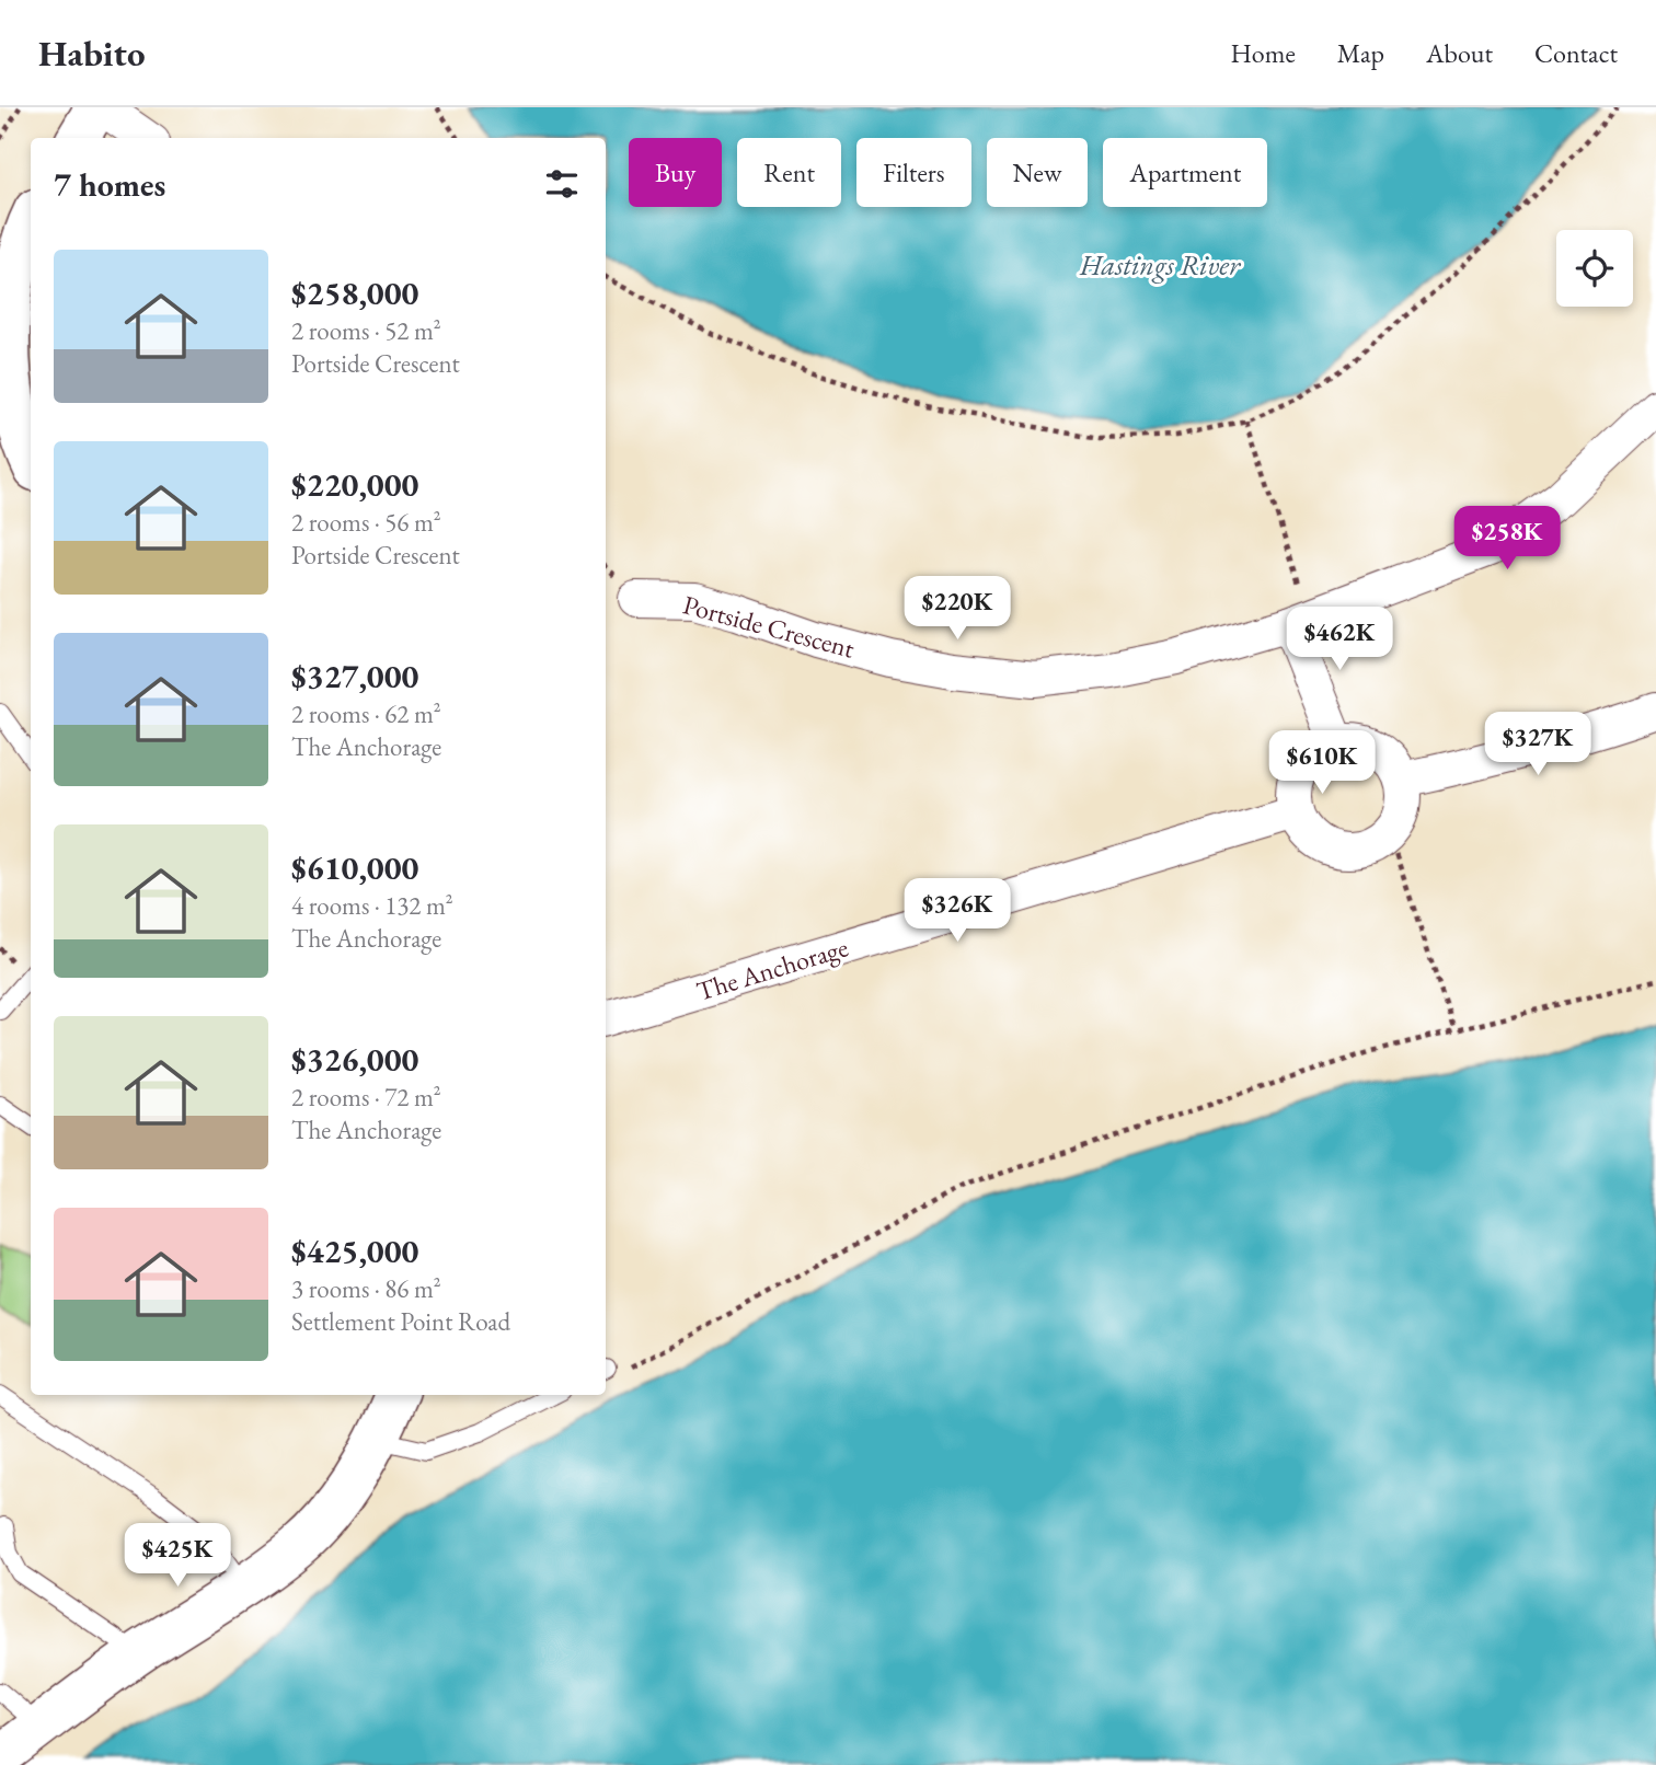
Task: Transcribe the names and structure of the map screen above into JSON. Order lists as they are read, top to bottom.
{
  "streets": {
    "street": ["Portside Crescent", "The Anchorage"]
  },
  "water": ["Hastings River"],
  "page": {
    "header": "Habito",
    "nav": [
      "Home",
      "Map",
      "About",
      "Contact"
    ],
    "chip": [
      "Buy",
      "Rent",
      "Filters",
      "New",
      "Apartment"
    ],
    "heading": "7 homes",
    "list": [
      {
        "name": "$258,000",
        "note": "2 rooms · 52 m² · Portside Crescent"
      },
      {
        "name": "$220,000",
        "note": "2 rooms · 56 m² · Portside Crescent"
      },
      {
        "name": "$327,000",
        "note": "2 rooms · 62 m² · The Anchorage"
      },
      {
        "name": "$610,000",
        "note": "4 rooms · 132 m² · The Anchorage"
      },
      {
        "name": "$326,000",
        "note": "2 rooms · 72 m² · The Anchorage"
      },
      {
        "name": "$425,000",
        "note": "3 rooms · 86 m² · Settlement Point Road"
      }
    ],
    "price": [
      "$258K",
      "$220K",
      "$462K",
      "$327K",
      "$610K",
      "$326K",
      "$425K"
    ]
  }
}
